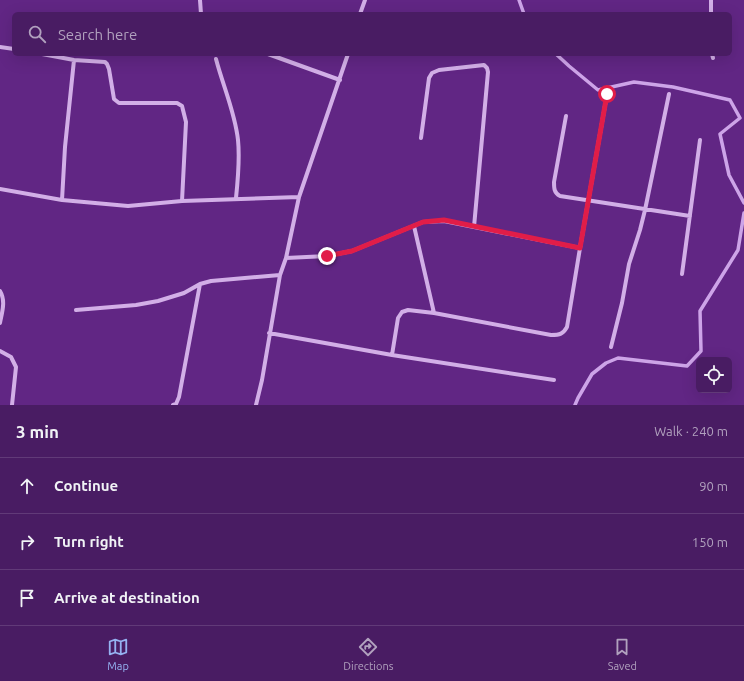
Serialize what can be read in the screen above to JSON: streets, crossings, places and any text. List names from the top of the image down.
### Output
{
  "page": {
    "search": "Search here",
    "heading": ["3 min", "Walk · 240 m"],
    "list": [
      ["Continue", "90 m"],
      ["Turn right", "150 m"],
      "Arrive at destination"
    ],
    "nav": ["Map", "Directions", "Saved"]
  }
}
